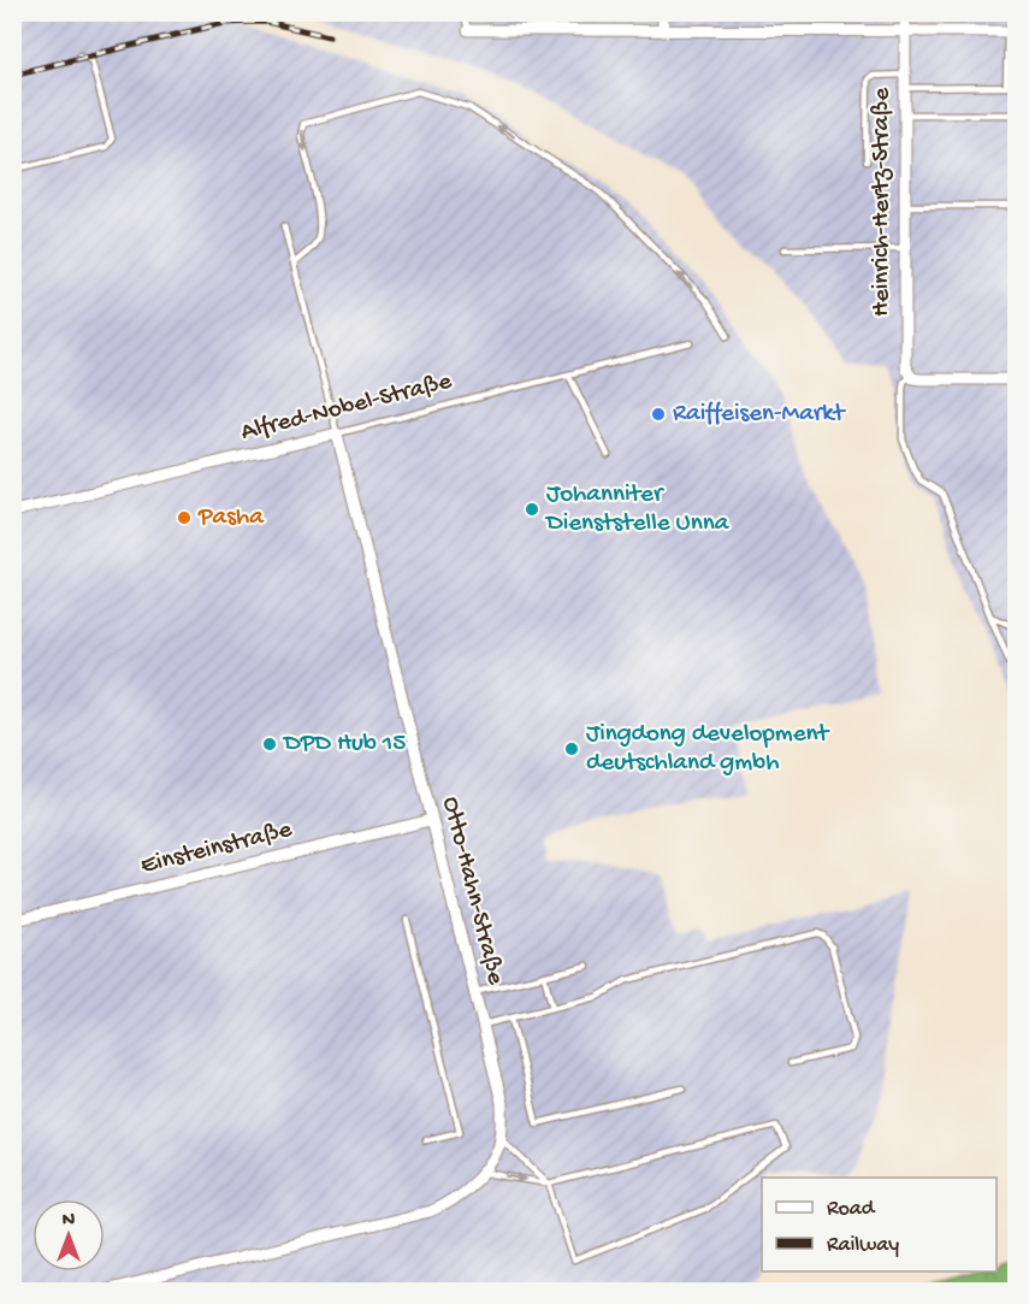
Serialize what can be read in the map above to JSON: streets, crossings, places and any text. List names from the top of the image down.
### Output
{
  "streets": {
    "street": [
      "Heinrich-Hertz-Straße",
      "Alfred-Nobel-Straße",
      "Einsteinstraße",
      "Otto-Hahn-Straße"
    ]
  },
  "crossings": [
    ["Alfred-Nobel-Straße", "Otto-Hahn-Straße"],
    ["Einsteinstraße", "Otto-Hahn-Straße"]
  ],
  "places": [
    "Raiffeisen-Markt",
    "Johanniter Dienststelle Unna",
    "Pasha",
    "DPD Hub 15",
    "Jingdong development deutschland gmbh"
  ],
  "legend": ["Road", "Railway"],
  "north": "top"
}
